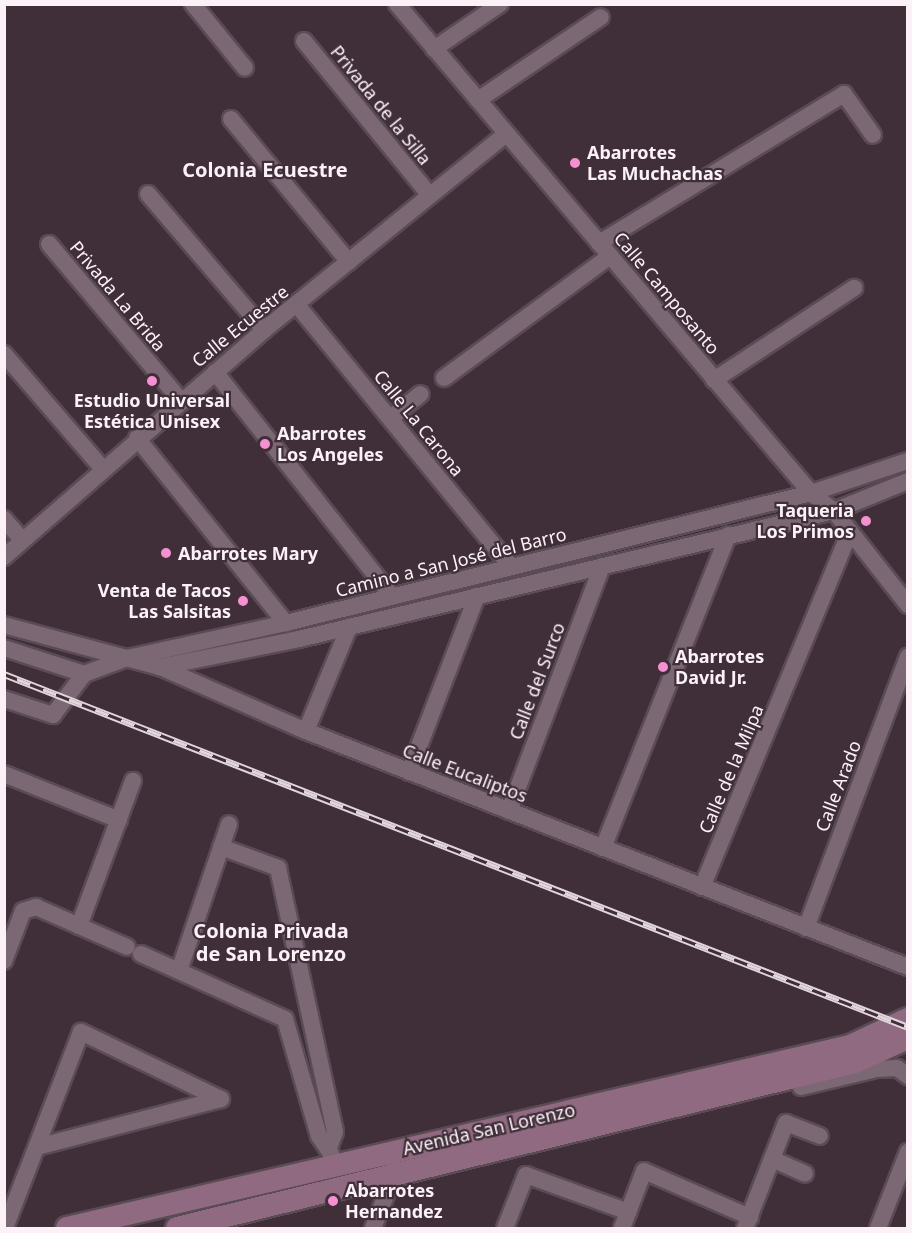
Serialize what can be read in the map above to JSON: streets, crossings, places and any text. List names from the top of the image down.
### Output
{
  "streets": {
    "street": [
      "Privada de la Silla",
      "Calle Camposanto",
      "Privada La Brida",
      "Calle Ecuestre",
      "Calle La Carona",
      "Camino a San José del Barro",
      "Calle del Surco",
      "Calle de la Milpa",
      "Calle Eucaliptos",
      "Calle Arado",
      "Avenida San Lorenzo"
    ]
  },
  "crossings": [
    ["Privada de la Silla", "Calle Ecuestre"],
    ["Calle Camposanto", "Calle Ecuestre"],
    ["Calle Camposanto", "Camino a San José del Barro"],
    ["Calle Camposanto", "Calle de la Milpa"],
    ["Privada La Brida", "Calle Ecuestre"],
    ["Calle Ecuestre", "Calle La Carona"],
    ["Calle La Carona", "Camino a San José del Barro"],
    ["Camino a San José del Barro", "Calle Eucaliptos"],
    ["Calle del Surco", "Calle Eucaliptos"],
    ["Calle de la Milpa", "Calle Eucaliptos"],
    ["Calle Eucaliptos", "Calle Arado"]
  ],
  "districts": ["Colonia Ecuestre", "Colonia Privada de San Lorenzo"],
  "places": [
    "Abarrotes Las Muchachas",
    "Estudio Universal Estética Unisex",
    "Abarrotes Los Angeles",
    "Taqueria Los Primos",
    "Abarrotes Mary",
    "Venta de Tacos Las Salsitas",
    "Abarrotes David Jr.",
    "Abarrotes Hernandez"
  ]
}
